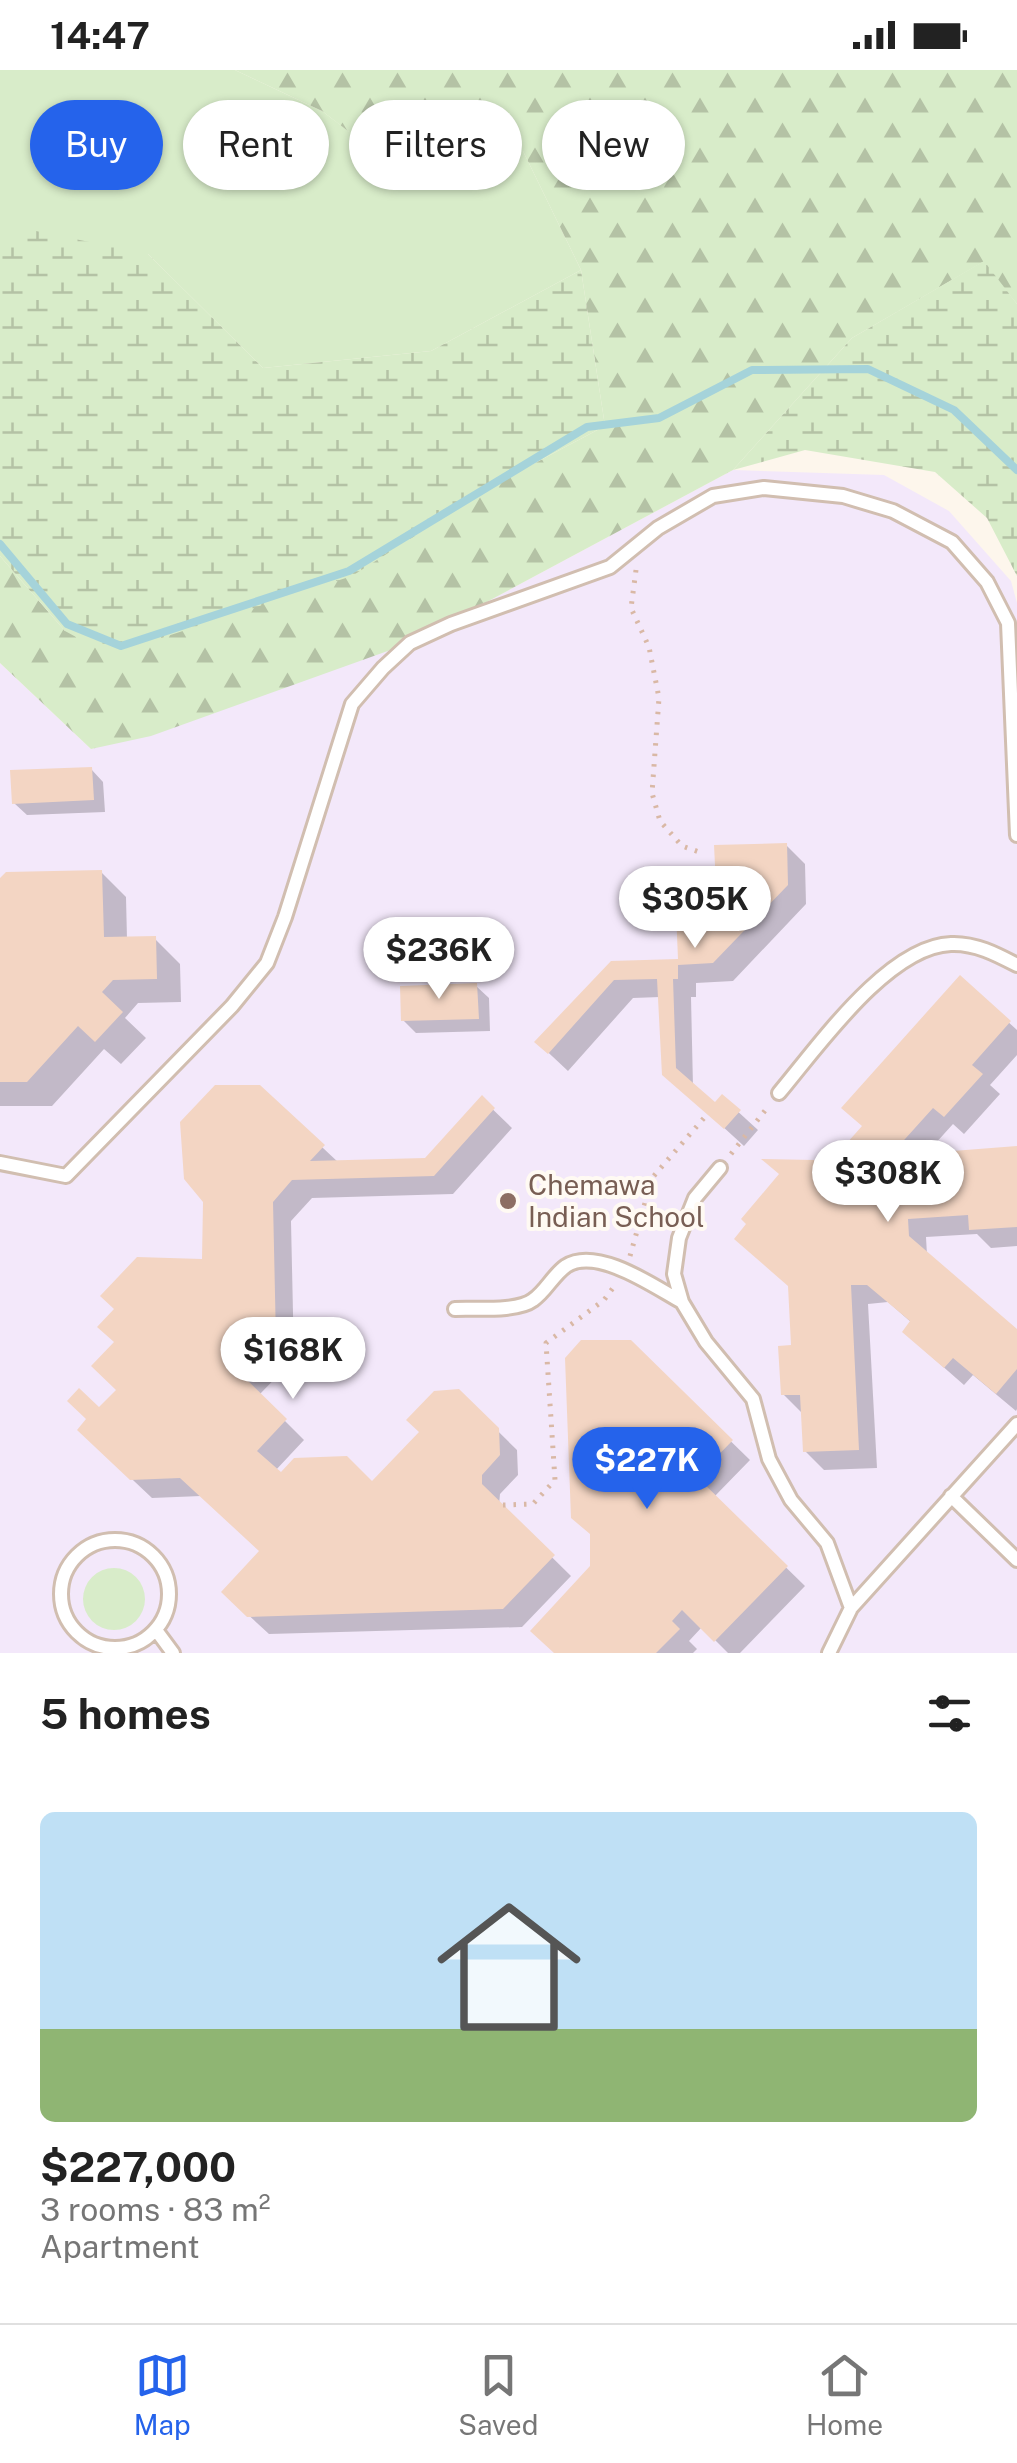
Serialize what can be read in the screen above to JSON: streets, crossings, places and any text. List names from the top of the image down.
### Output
{
  "places": ["Chemawa Indian School"],
  "page": {
    "status": "14:47",
    "chip": [
      "Buy",
      "Rent",
      "Filters",
      "New"
    ],
    "price": [
      "$305K",
      "$236K",
      "$308K",
      "$168K",
      "$227K"
    ],
    "heading": "5 homes",
    "list": [
      {
        "name": "$227,000",
        "note": "3 rooms · 83 m² · Apartment"
      }
    ],
    "tabs": ["Map", "Saved", "Home"]
  }
}
